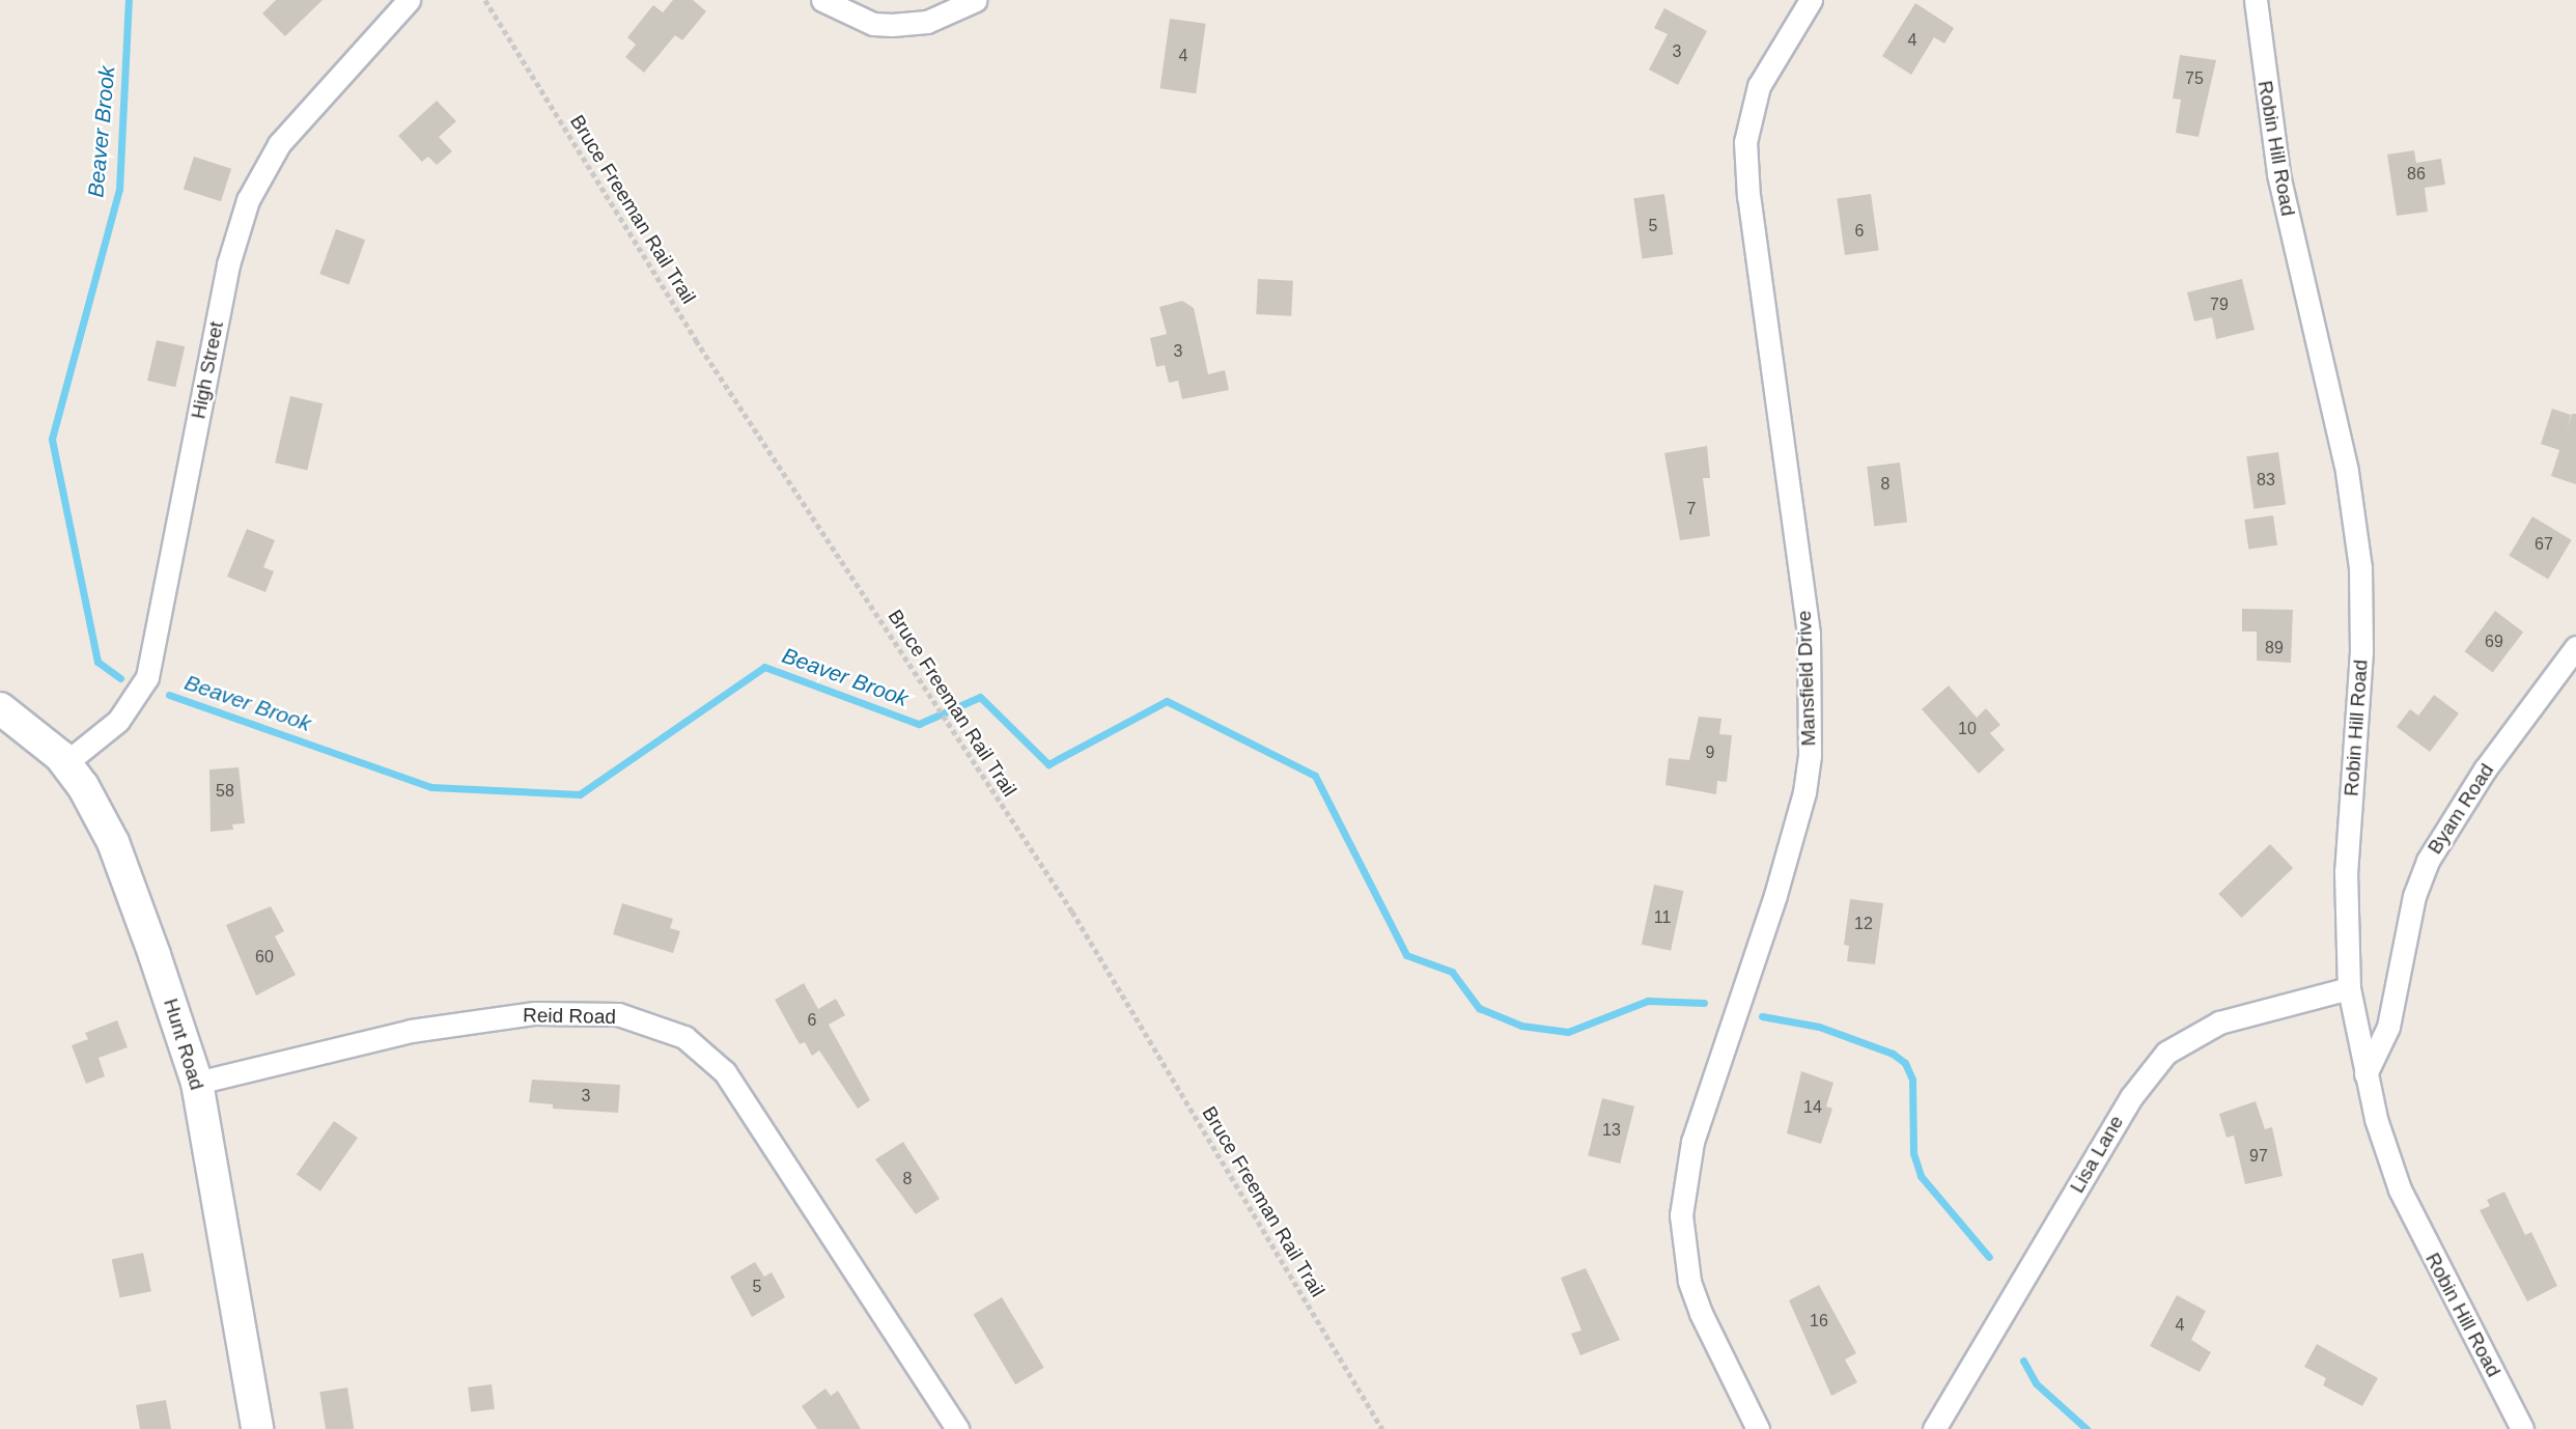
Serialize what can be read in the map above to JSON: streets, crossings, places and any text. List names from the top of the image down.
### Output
{
  "streets": {
    "street": [
      "Robin Hill Road",
      "High Street",
      "Mansfield Drive",
      "Byam Road",
      "Reid Road",
      "Hunt Road",
      "Lisa Lane"
    ],
    "path": ["Bruce Freeman Rail Trail"]
  },
  "crossings": [
    ["Robin Hill Road", "Byam Road"],
    ["Robin Hill Road", "Lisa Lane"],
    ["High Street", "Hunt Road"],
    ["Reid Road", "Hunt Road"]
  ],
  "water": ["Beaver Brook"],
  "house_numbers": [
    "4",
    "3",
    "4",
    "75",
    "86",
    "5",
    "6",
    "79",
    "3",
    "83",
    "8",
    "7",
    "67",
    "69",
    "89",
    "10",
    "9",
    "58",
    "11",
    "12",
    "60",
    "6",
    "3",
    "14",
    "13",
    "97",
    "8",
    "5",
    "16",
    "4"
  ]
}
